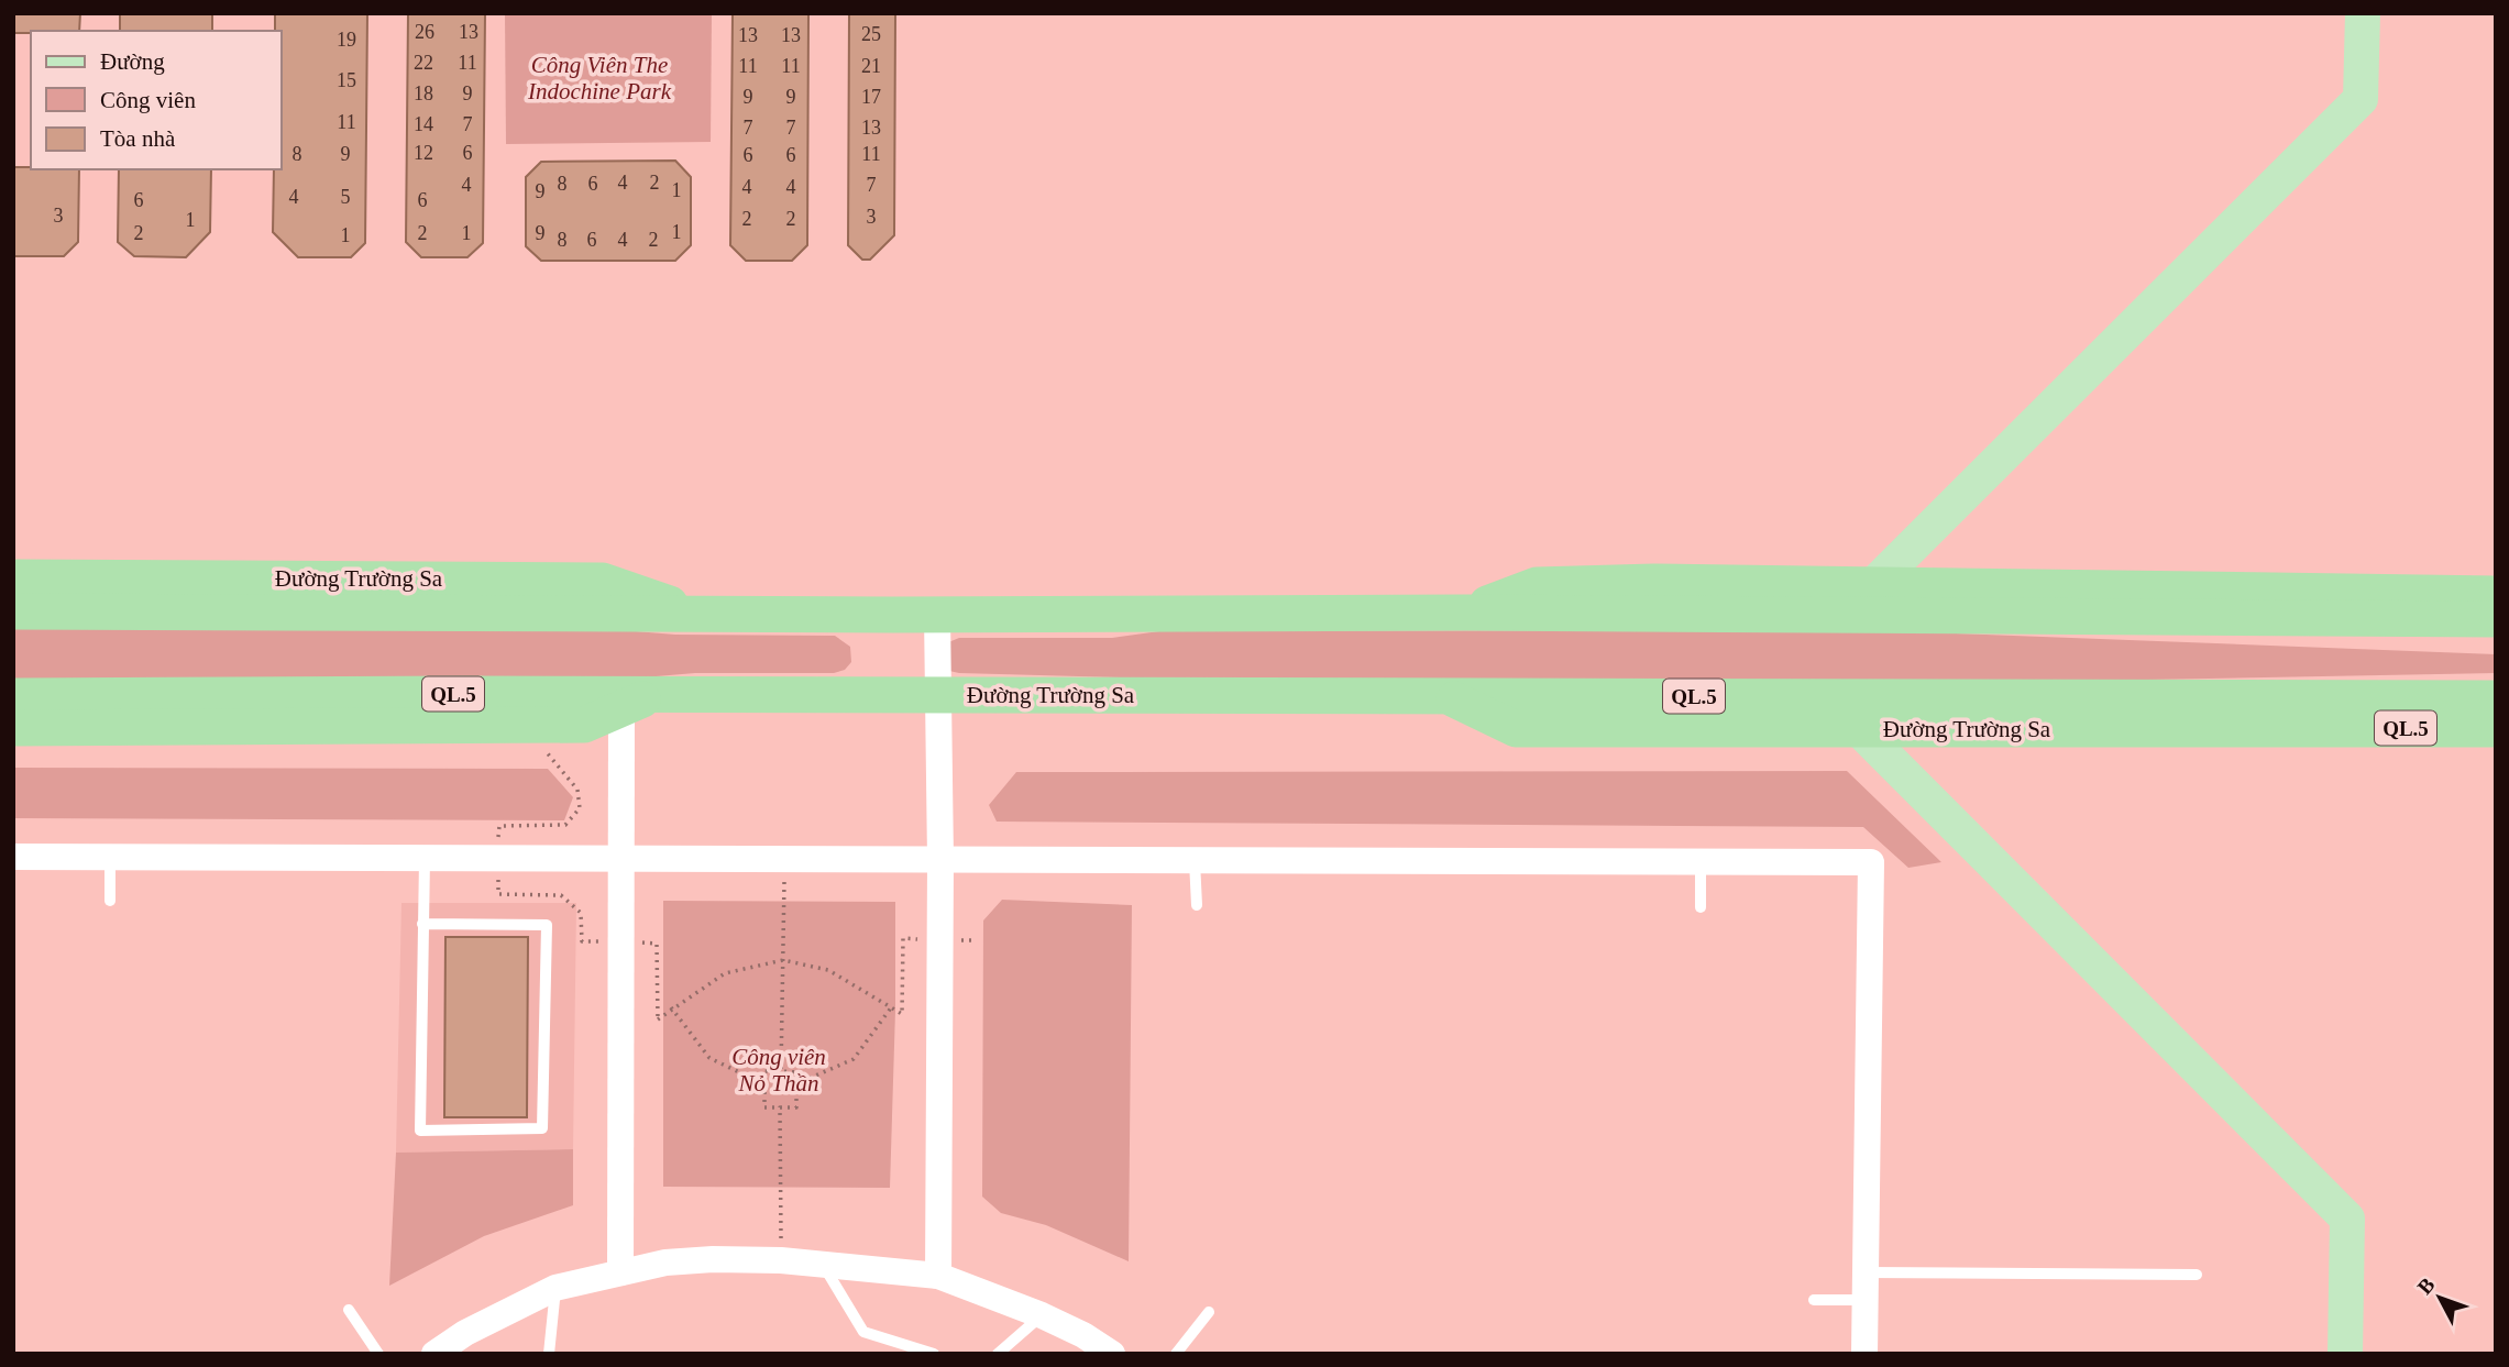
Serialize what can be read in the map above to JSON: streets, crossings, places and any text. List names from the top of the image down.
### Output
{
  "streets": {
    "highway": ["Đường Trường Sa", "QL.5"]
  },
  "parks": ["Công Viên The Indochine Park", "Công viên Nỏ Thần"],
  "house_numbers": [
    "26",
    "13",
    "25",
    "13",
    "13",
    "19",
    "22",
    "11",
    "11",
    "11",
    "21",
    "15",
    "18",
    "9",
    "9",
    "9",
    "17",
    "11",
    "14",
    "7",
    "7",
    "7",
    "13",
    "12",
    "6",
    "8",
    "9",
    "11",
    "6",
    "6",
    "4",
    "2",
    "8",
    "6",
    "4",
    "7",
    "4",
    "4",
    "1",
    "9",
    "4",
    "5",
    "6",
    "6",
    "3",
    "3",
    "2",
    "2",
    "1",
    "1",
    "2",
    "2",
    "1",
    "9",
    "1",
    "8",
    "6",
    "4",
    "2"
  ],
  "legend": ["Đường", "Công viên", "Tòa nhà"],
  "north": "top left"
}
